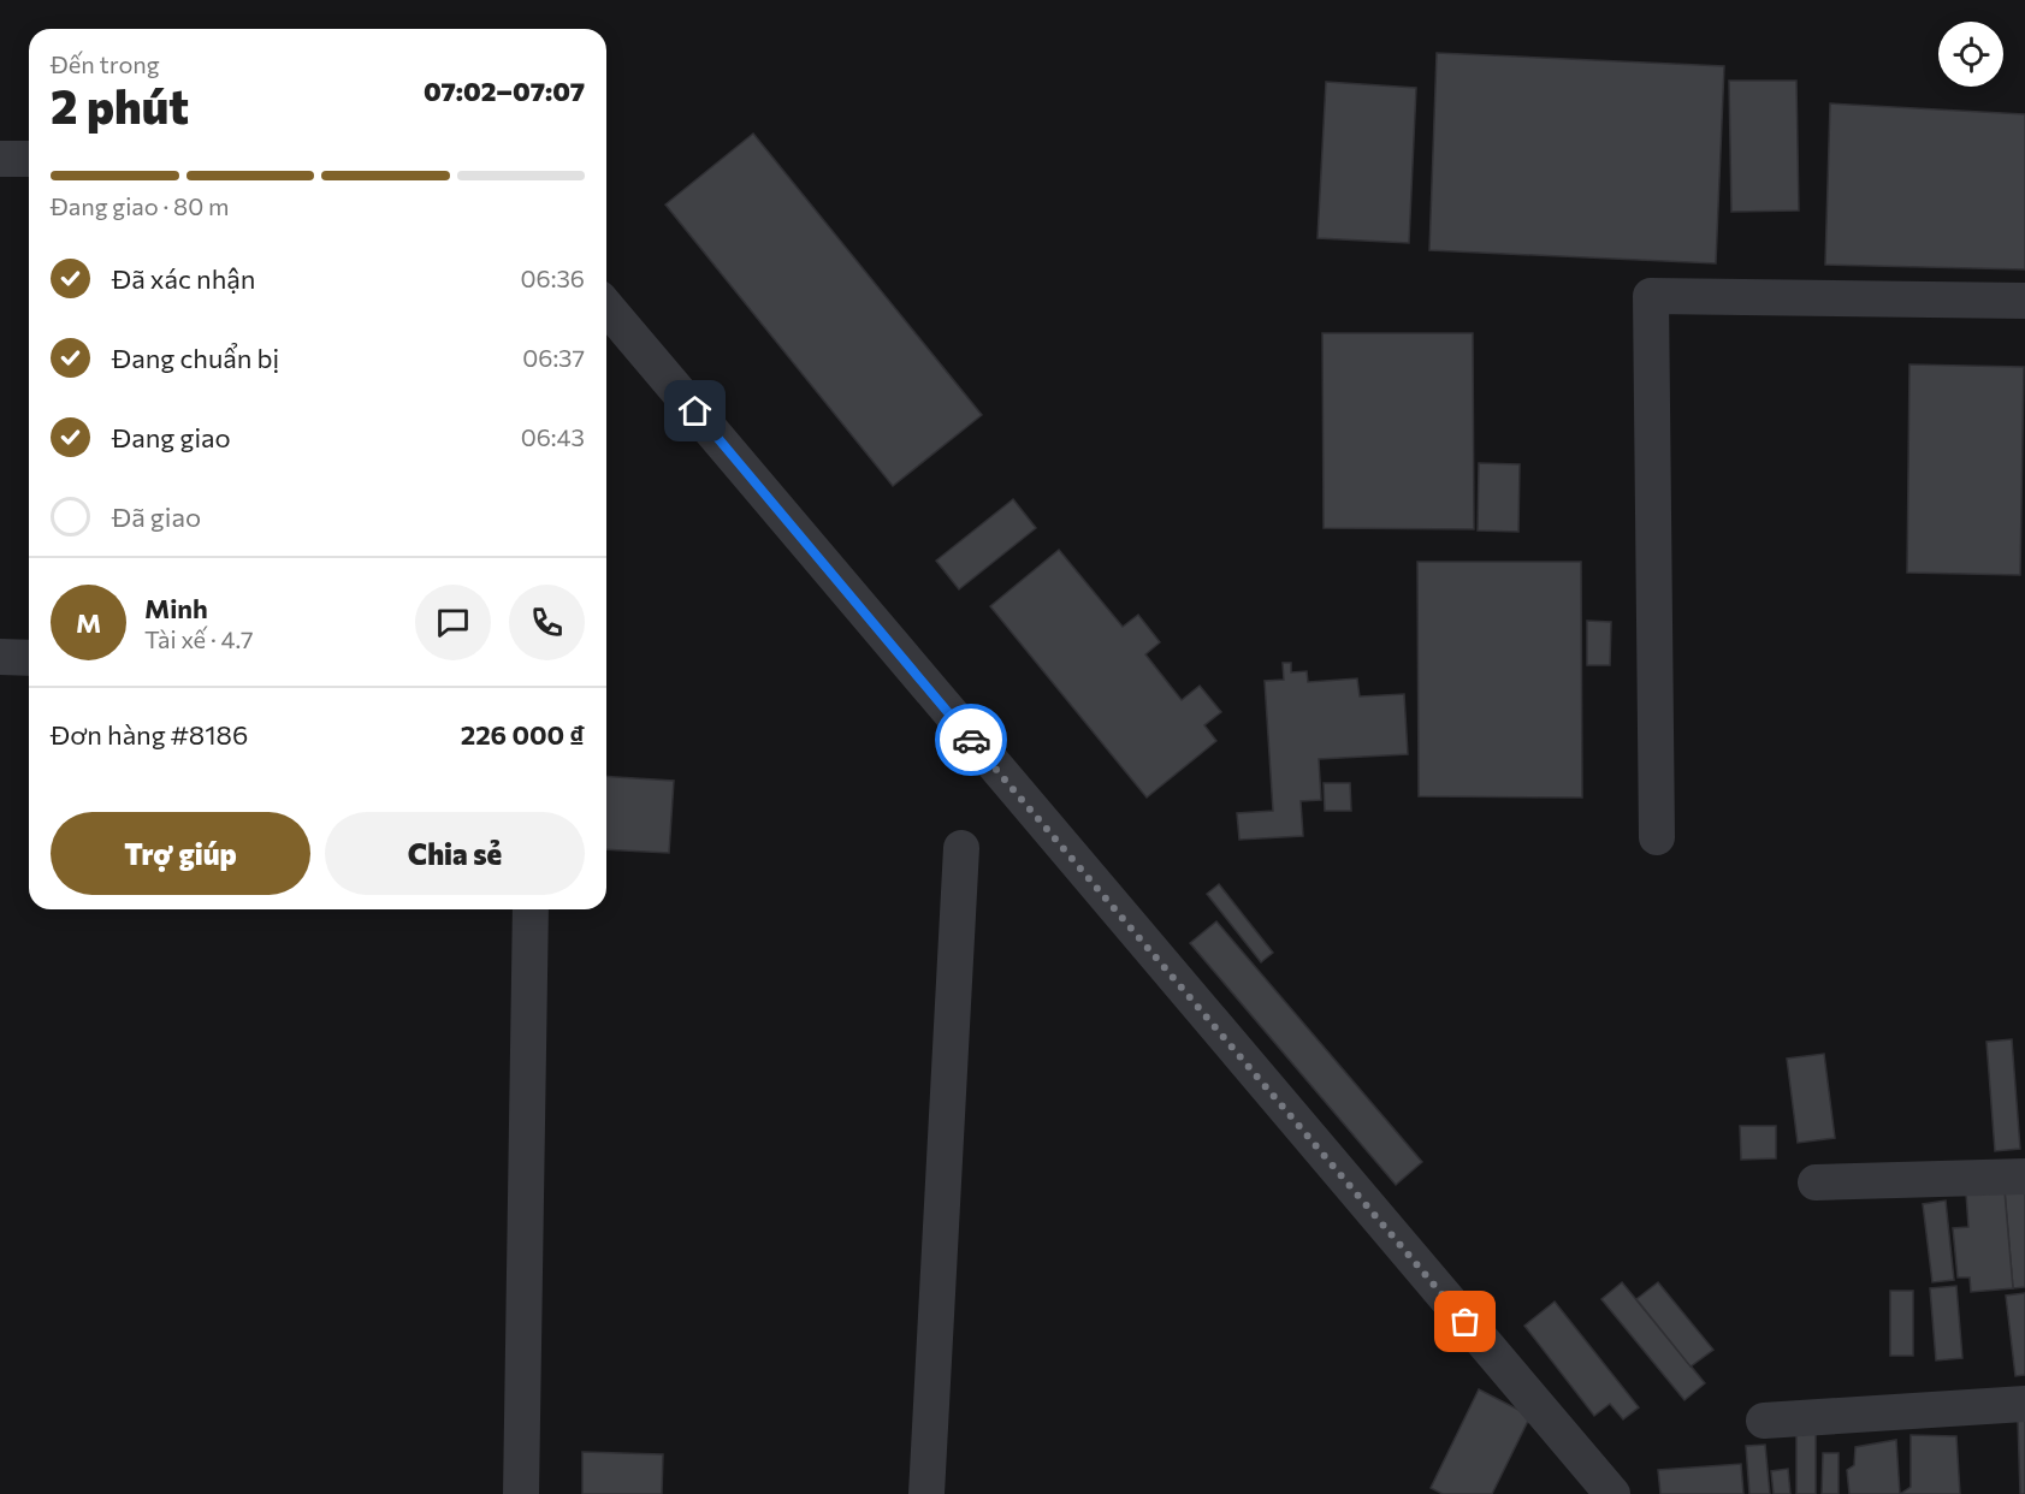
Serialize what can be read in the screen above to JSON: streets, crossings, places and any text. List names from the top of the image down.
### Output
{
  "page": {
    "heading": ["2 phút", "Đến trong", "07:02–07:07"],
    "panel": [
      "Minh",
      "Tài xế · 4.7",
      "Đơn hàng #8186",
      "226 000 ₫"
    ],
    "bar": "Đang giao · 80 m",
    "list": [
      ["Đã xác nhận", "06:36"],
      ["Đang chuẩn bị", "06:37"],
      ["Đang giao", "06:43"],
      "Đã giao"
    ],
    "round": "M",
    "buttons": ["Trợ giúp", "Chia sẻ"]
  }
}
